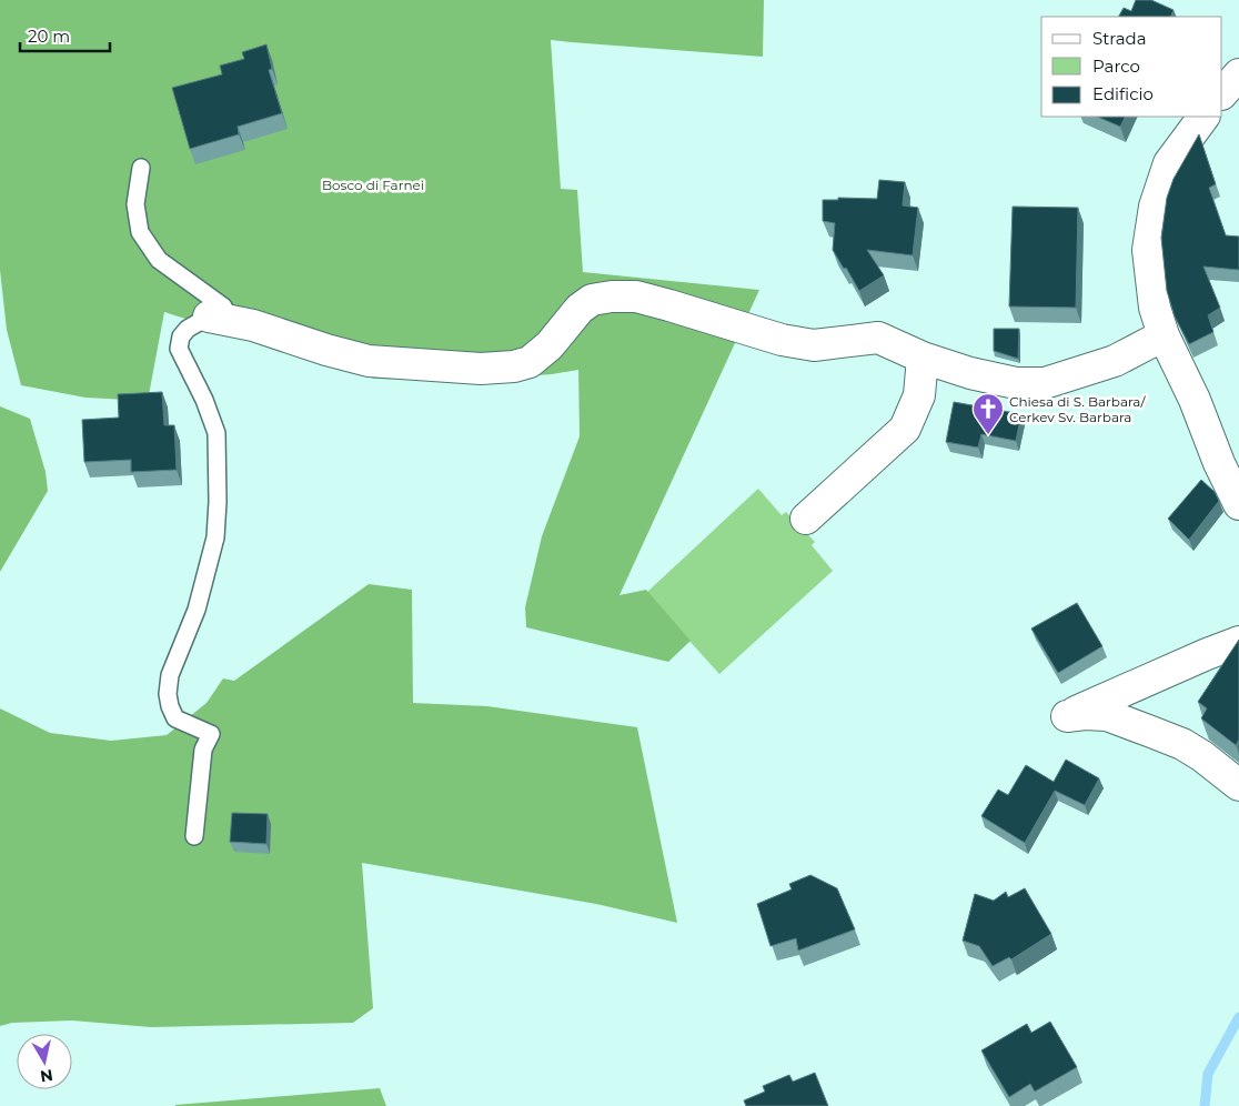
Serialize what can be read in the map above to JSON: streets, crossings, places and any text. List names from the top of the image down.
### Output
{
  "parks": ["Bosco di Farnei"],
  "places": {
    "church": ["Chiesa di S. Barbara/ Cerkev Sv. Barbara"]
  },
  "legend": ["Strada", "Parco", "Edificio"],
  "scale_bar": "20 m",
  "north": "bottom"
}
